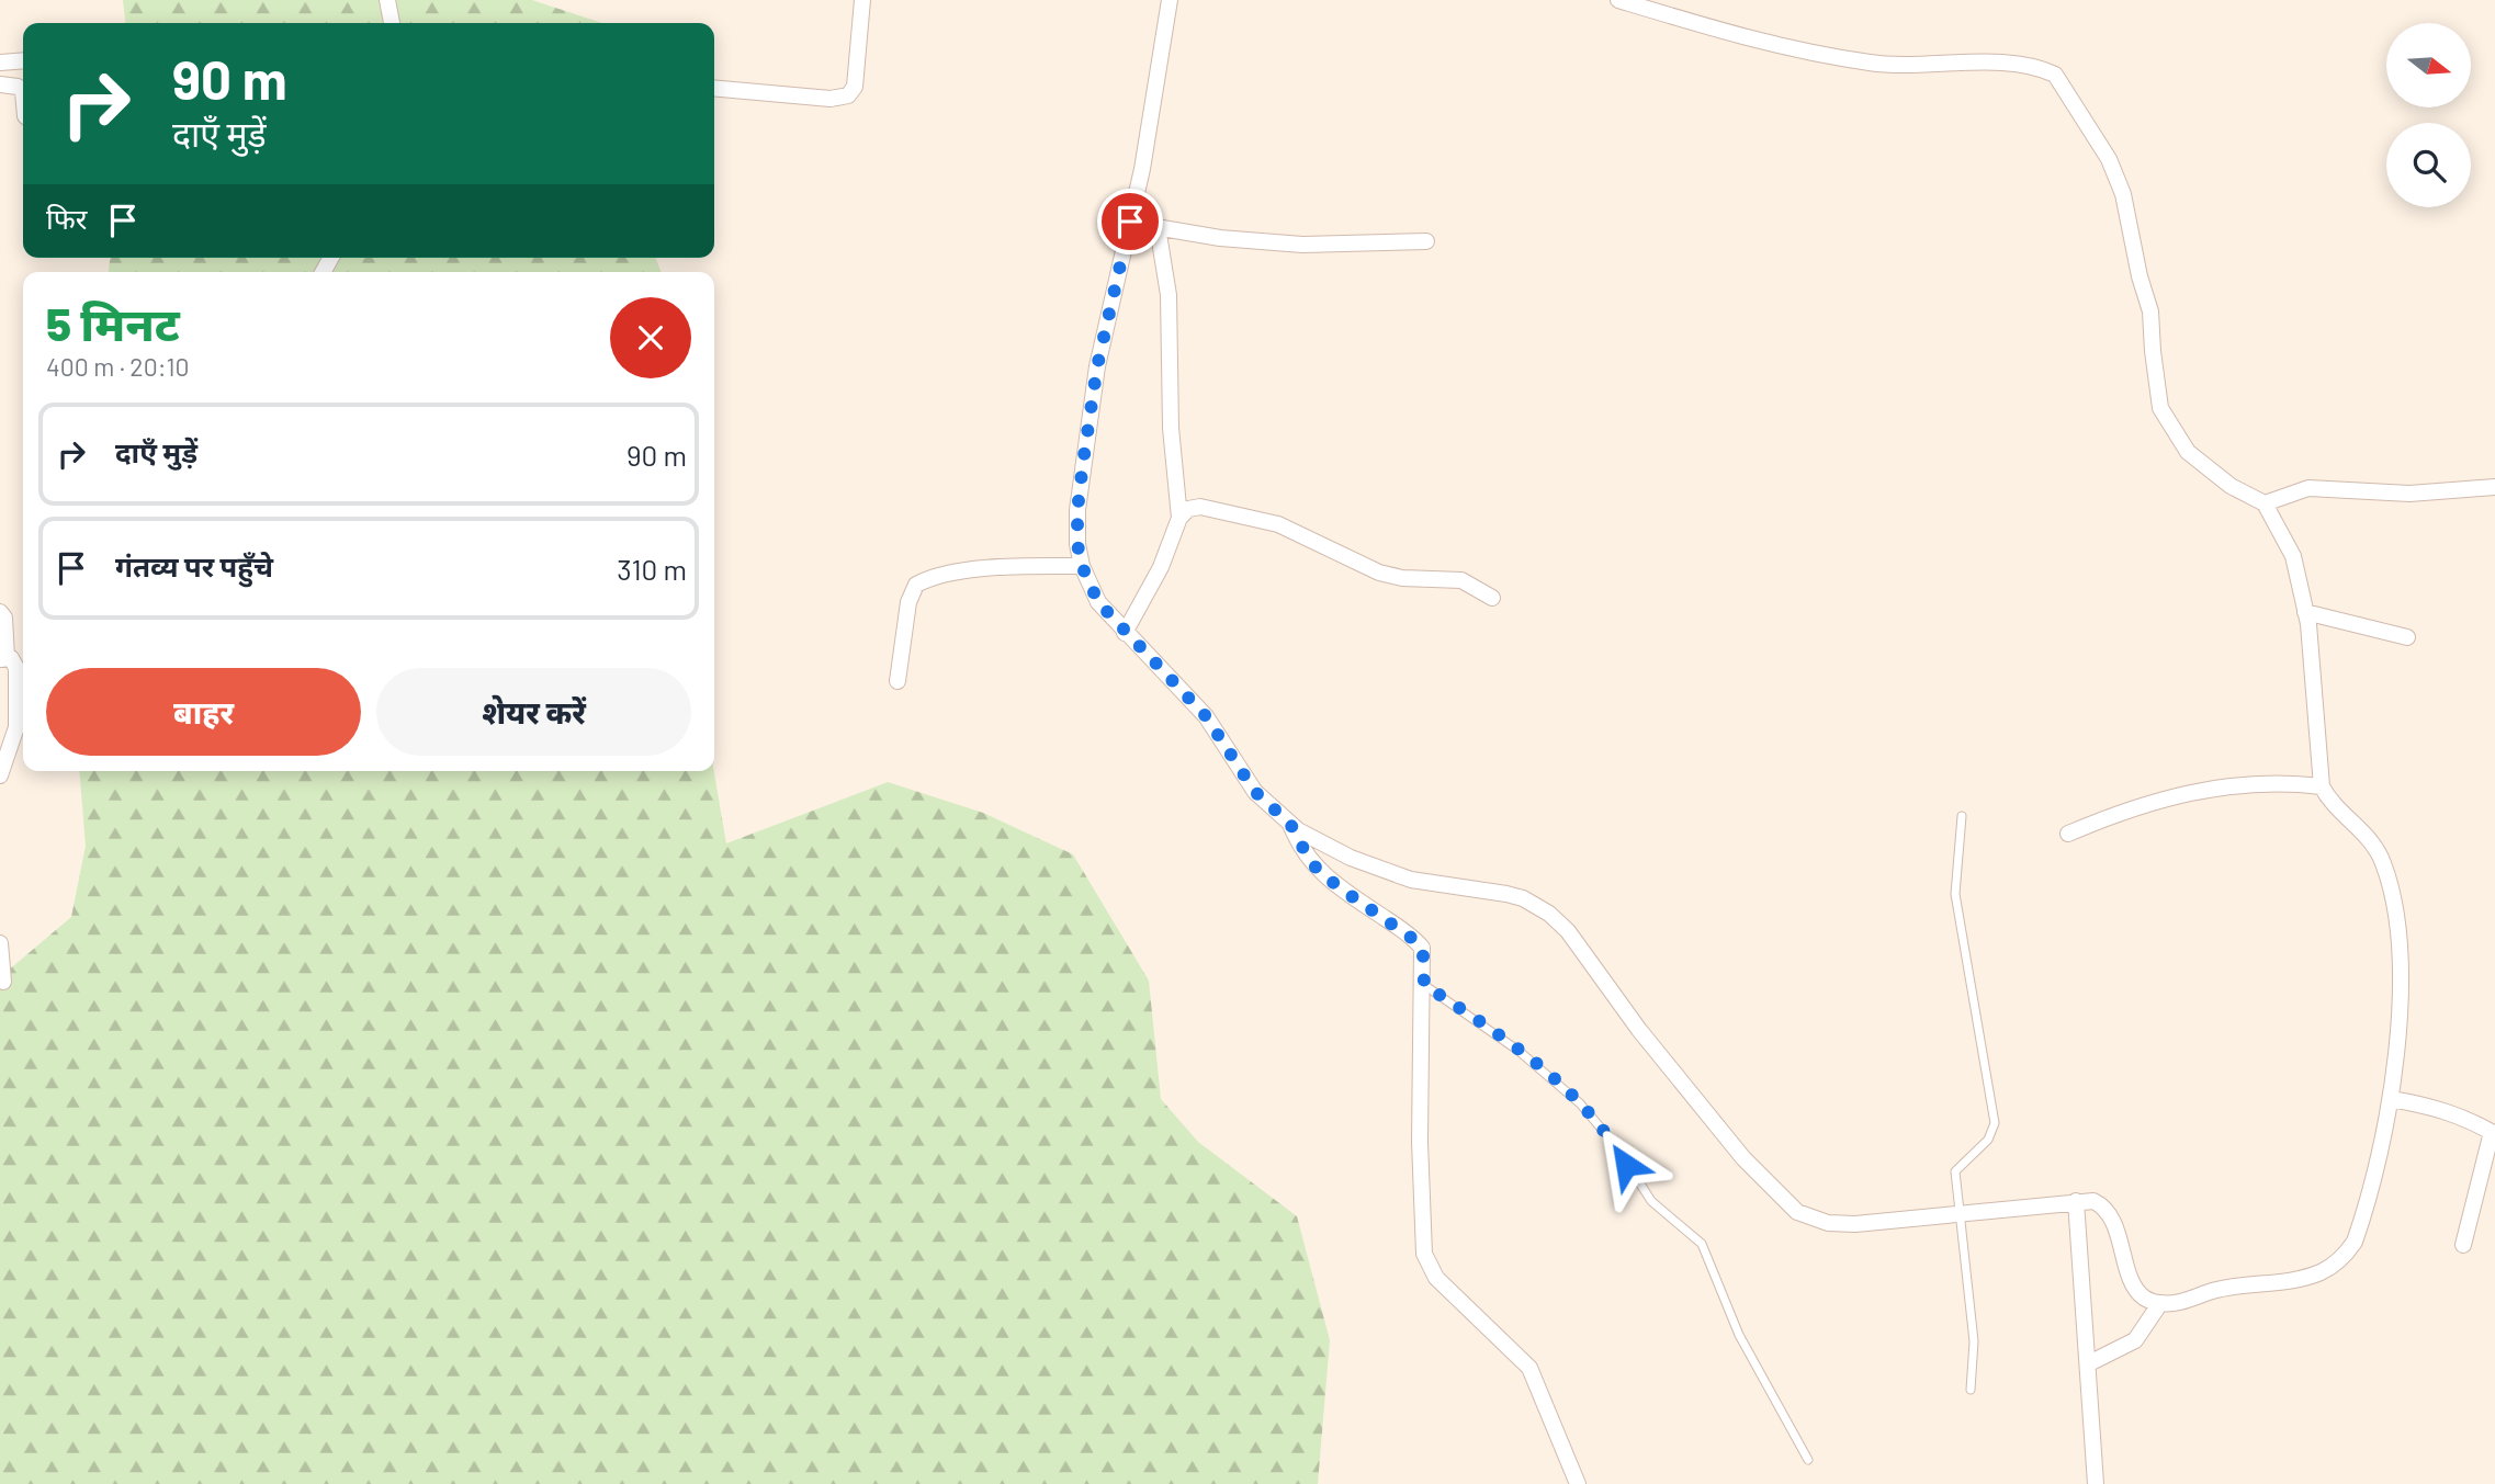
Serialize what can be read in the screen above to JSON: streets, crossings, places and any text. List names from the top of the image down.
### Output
{
  "north": "right",
  "page": {
    "turn": ["90 m", "दाएँ मुड़ें"],
    "then": "फिर",
    "heading": ["5 मिनट", "400 m · 20:10"],
    "list": [
      {
        "name": "दाएँ मुड़ें",
        "value": "90 m"
      },
      {
        "name": "गंतव्य पर पहुँचे",
        "value": "310 m"
      }
    ],
    "buttons": ["बाहर", "शेयर करें"]
  }
}
